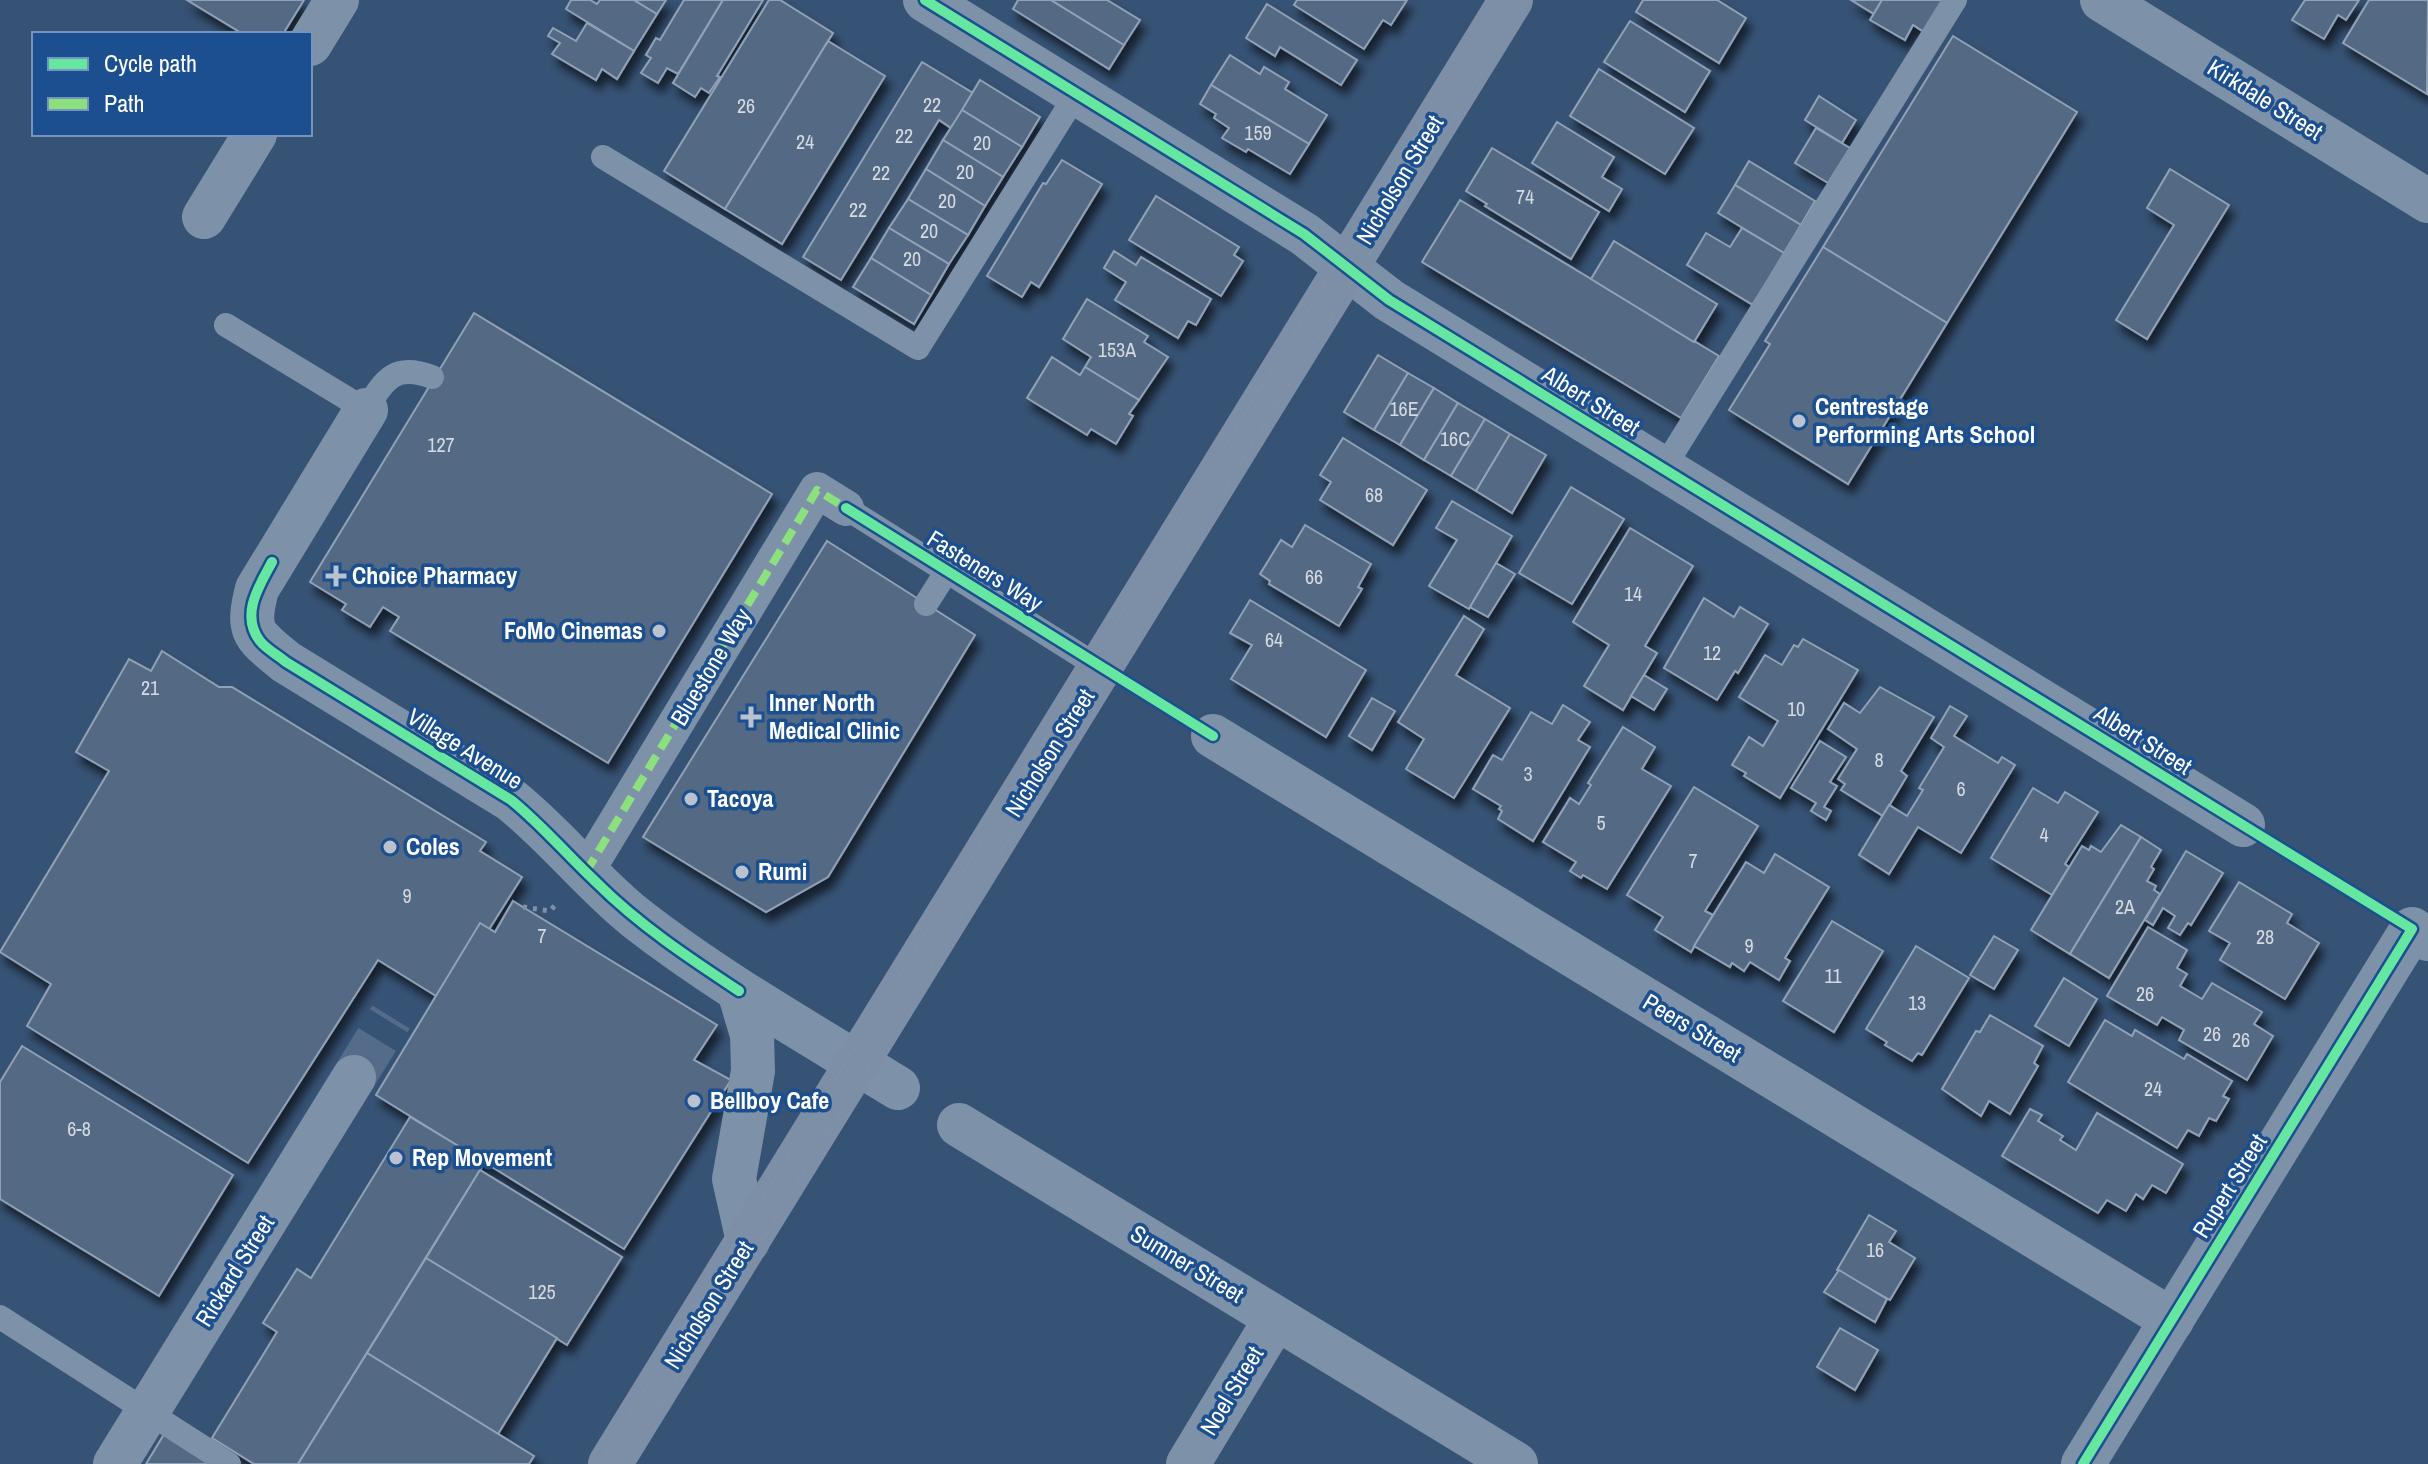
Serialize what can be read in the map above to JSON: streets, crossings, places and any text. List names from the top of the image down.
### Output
{
  "streets": {
    "main road": ["Nicholson Street"],
    "street": [
      "Kirkdale Street",
      "Albert Street",
      "Bluestone Way",
      "Village Avenue",
      "Peers Street",
      "Rupert Street",
      "Sumner Street",
      "Rickard Street",
      "Noel Street"
    ],
    "lane": ["Fasteners Way"]
  },
  "crossings": [
    ["Nicholson Street", "Albert Street"],
    ["Nicholson Street", "Fasteners Way"],
    ["Nicholson Street", "Village Avenue"],
    ["Fasteners Way", "Bluestone Way"],
    ["Bluestone Way", "Village Avenue"],
    ["Peers Street", "Rupert Street"],
    ["Sumner Street", "Noel Street"]
  ],
  "places": {
    "other": [
      "Centrestage Performing Arts School",
      "FoMo Cinemas",
      "Tacoya",
      "Coles",
      "Rumi",
      "Bellboy Cafe",
      "Rep Movement"
    ],
    "health": ["Choice Pharmacy", "Inner North Medical Clinic"]
  },
  "house_numbers": [
    "22",
    "26",
    "159",
    "22",
    "24",
    "20",
    "20",
    "22",
    "74",
    "20",
    "22",
    "20",
    "20",
    "153A",
    "16E",
    "16C",
    "127",
    "68",
    "66",
    "14",
    "64",
    "12",
    "21",
    "10",
    "8",
    "3",
    "6",
    "5",
    "4",
    "7",
    "9",
    "2A",
    "7",
    "28",
    "9",
    "11",
    "26",
    "13",
    "26",
    "26",
    "24",
    "6-8",
    "16",
    "125"
  ],
  "legend": ["Cycle path", "Path"]
}
